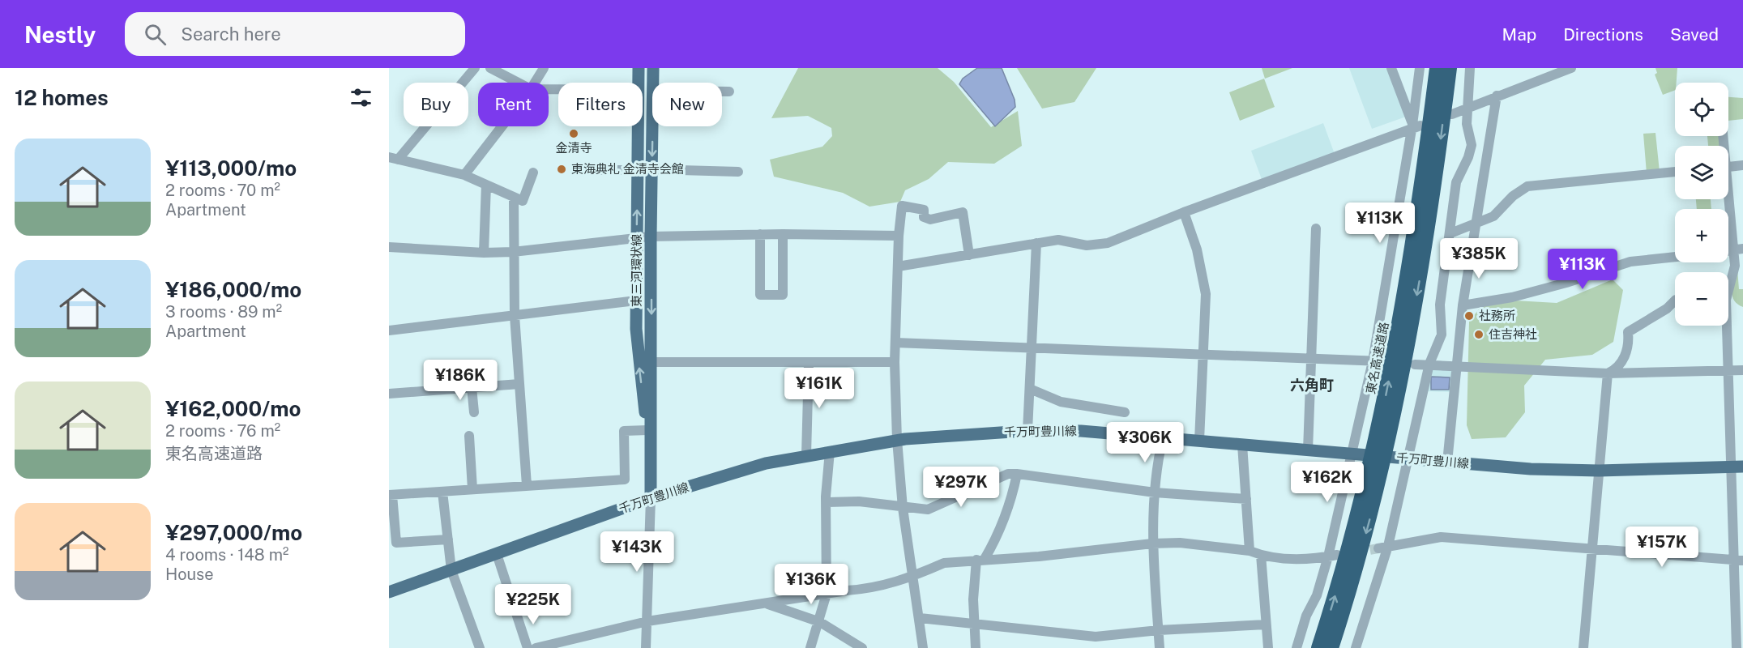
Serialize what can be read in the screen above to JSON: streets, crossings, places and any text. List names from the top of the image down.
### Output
{
  "streets": {
    "highway": ["東名高速道路"],
    "main road": ["東三河環状線", "千万町豊川線"]
  },
  "crossings": [
    ["東三河環状線", "千万町豊川線"]
  ],
  "districts": ["六角町"],
  "places": [
    "金清寺",
    "東海典礼 金清寺会館",
    "社務所",
    "住吉神社"
  ],
  "page": {
    "header": "Nestly",
    "search": "Search here",
    "nav": ["Map", "Directions", "Saved"],
    "heading": "12 homes",
    "map_buttons": ["+", "−"],
    "chip": [
      "Buy",
      "Rent",
      "Filters",
      "New"
    ],
    "list": [
      {
        "name": "¥113,000/mo",
        "note": "2 rooms · 70 m² · Apartment"
      },
      {
        "name": "¥186,000/mo",
        "note": "3 rooms · 89 m² · Apartment"
      },
      {
        "name": "¥162,000/mo",
        "note": "2 rooms · 76 m² · 東名高速道路"
      },
      {
        "name": "¥297,000/mo",
        "note": "4 rooms · 148 m² · House"
      }
    ],
    "price": [
      "¥113K",
      "¥385K",
      "¥113K",
      "¥186K",
      "¥161K",
      "¥306K",
      "¥162K",
      "¥297K",
      "¥157K",
      "¥143K",
      "¥136K",
      "¥225K"
    ]
  }
}
